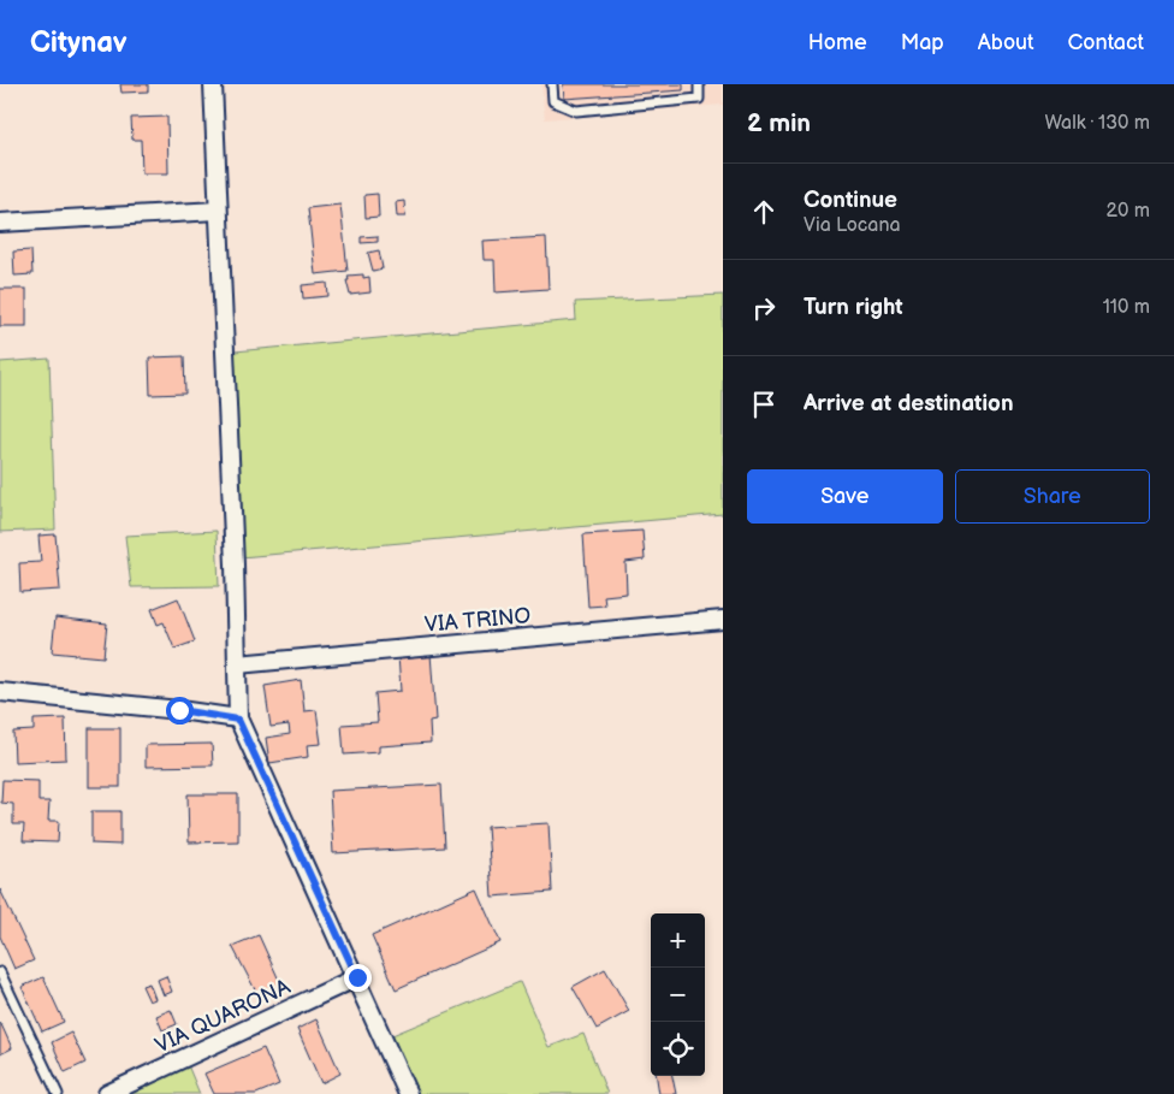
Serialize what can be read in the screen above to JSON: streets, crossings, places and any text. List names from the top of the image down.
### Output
{
  "streets": {
    "street": ["VIA TRINO", "VIA QUARONA"]
  },
  "page": {
    "header": "Citynav",
    "nav": [
      "Home",
      "Map",
      "About",
      "Contact"
    ],
    "heading": ["2 min", "Walk · 130 m"],
    "list": [
      ["Continue", "Via Locana", "20 m"],
      ["Turn right", "110 m"],
      "Arrive at destination"
    ],
    "buttons": ["Save", "Share"],
    "map_buttons": ["+", "−"]
  }
}
